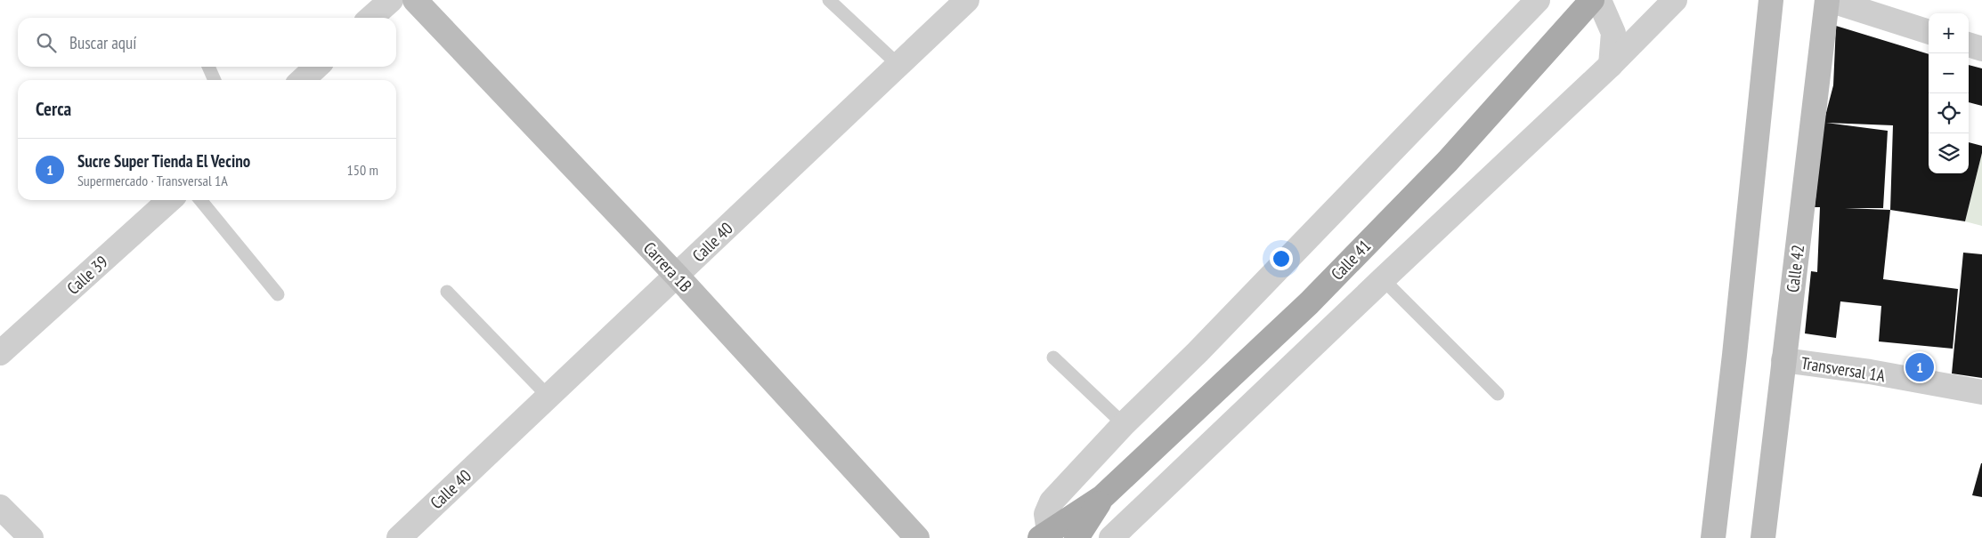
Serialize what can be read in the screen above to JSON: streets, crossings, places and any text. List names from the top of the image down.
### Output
{
  "streets": {
    "main road": ["Calle 41"],
    "street": [
      "Calle 40",
      "Carrera 1B",
      "Calle 42",
      "Calle 39",
      "Transversal 1A"
    ]
  },
  "crossings": [
    ["Calle 40", "Carrera 1B"],
    ["Calle 42", "Transversal 1A"]
  ],
  "page": {
    "map_buttons": ["+", "−"],
    "search": "Buscar aquí",
    "heading": "Cerca",
    "list": [
      {
        "mark": "1",
        "name": "Sucre Super Tienda El Vecino",
        "note": "Supermercado · Transversal 1A",
        "value": "150 m"
      }
    ],
    "pins": "1"
  }
}
